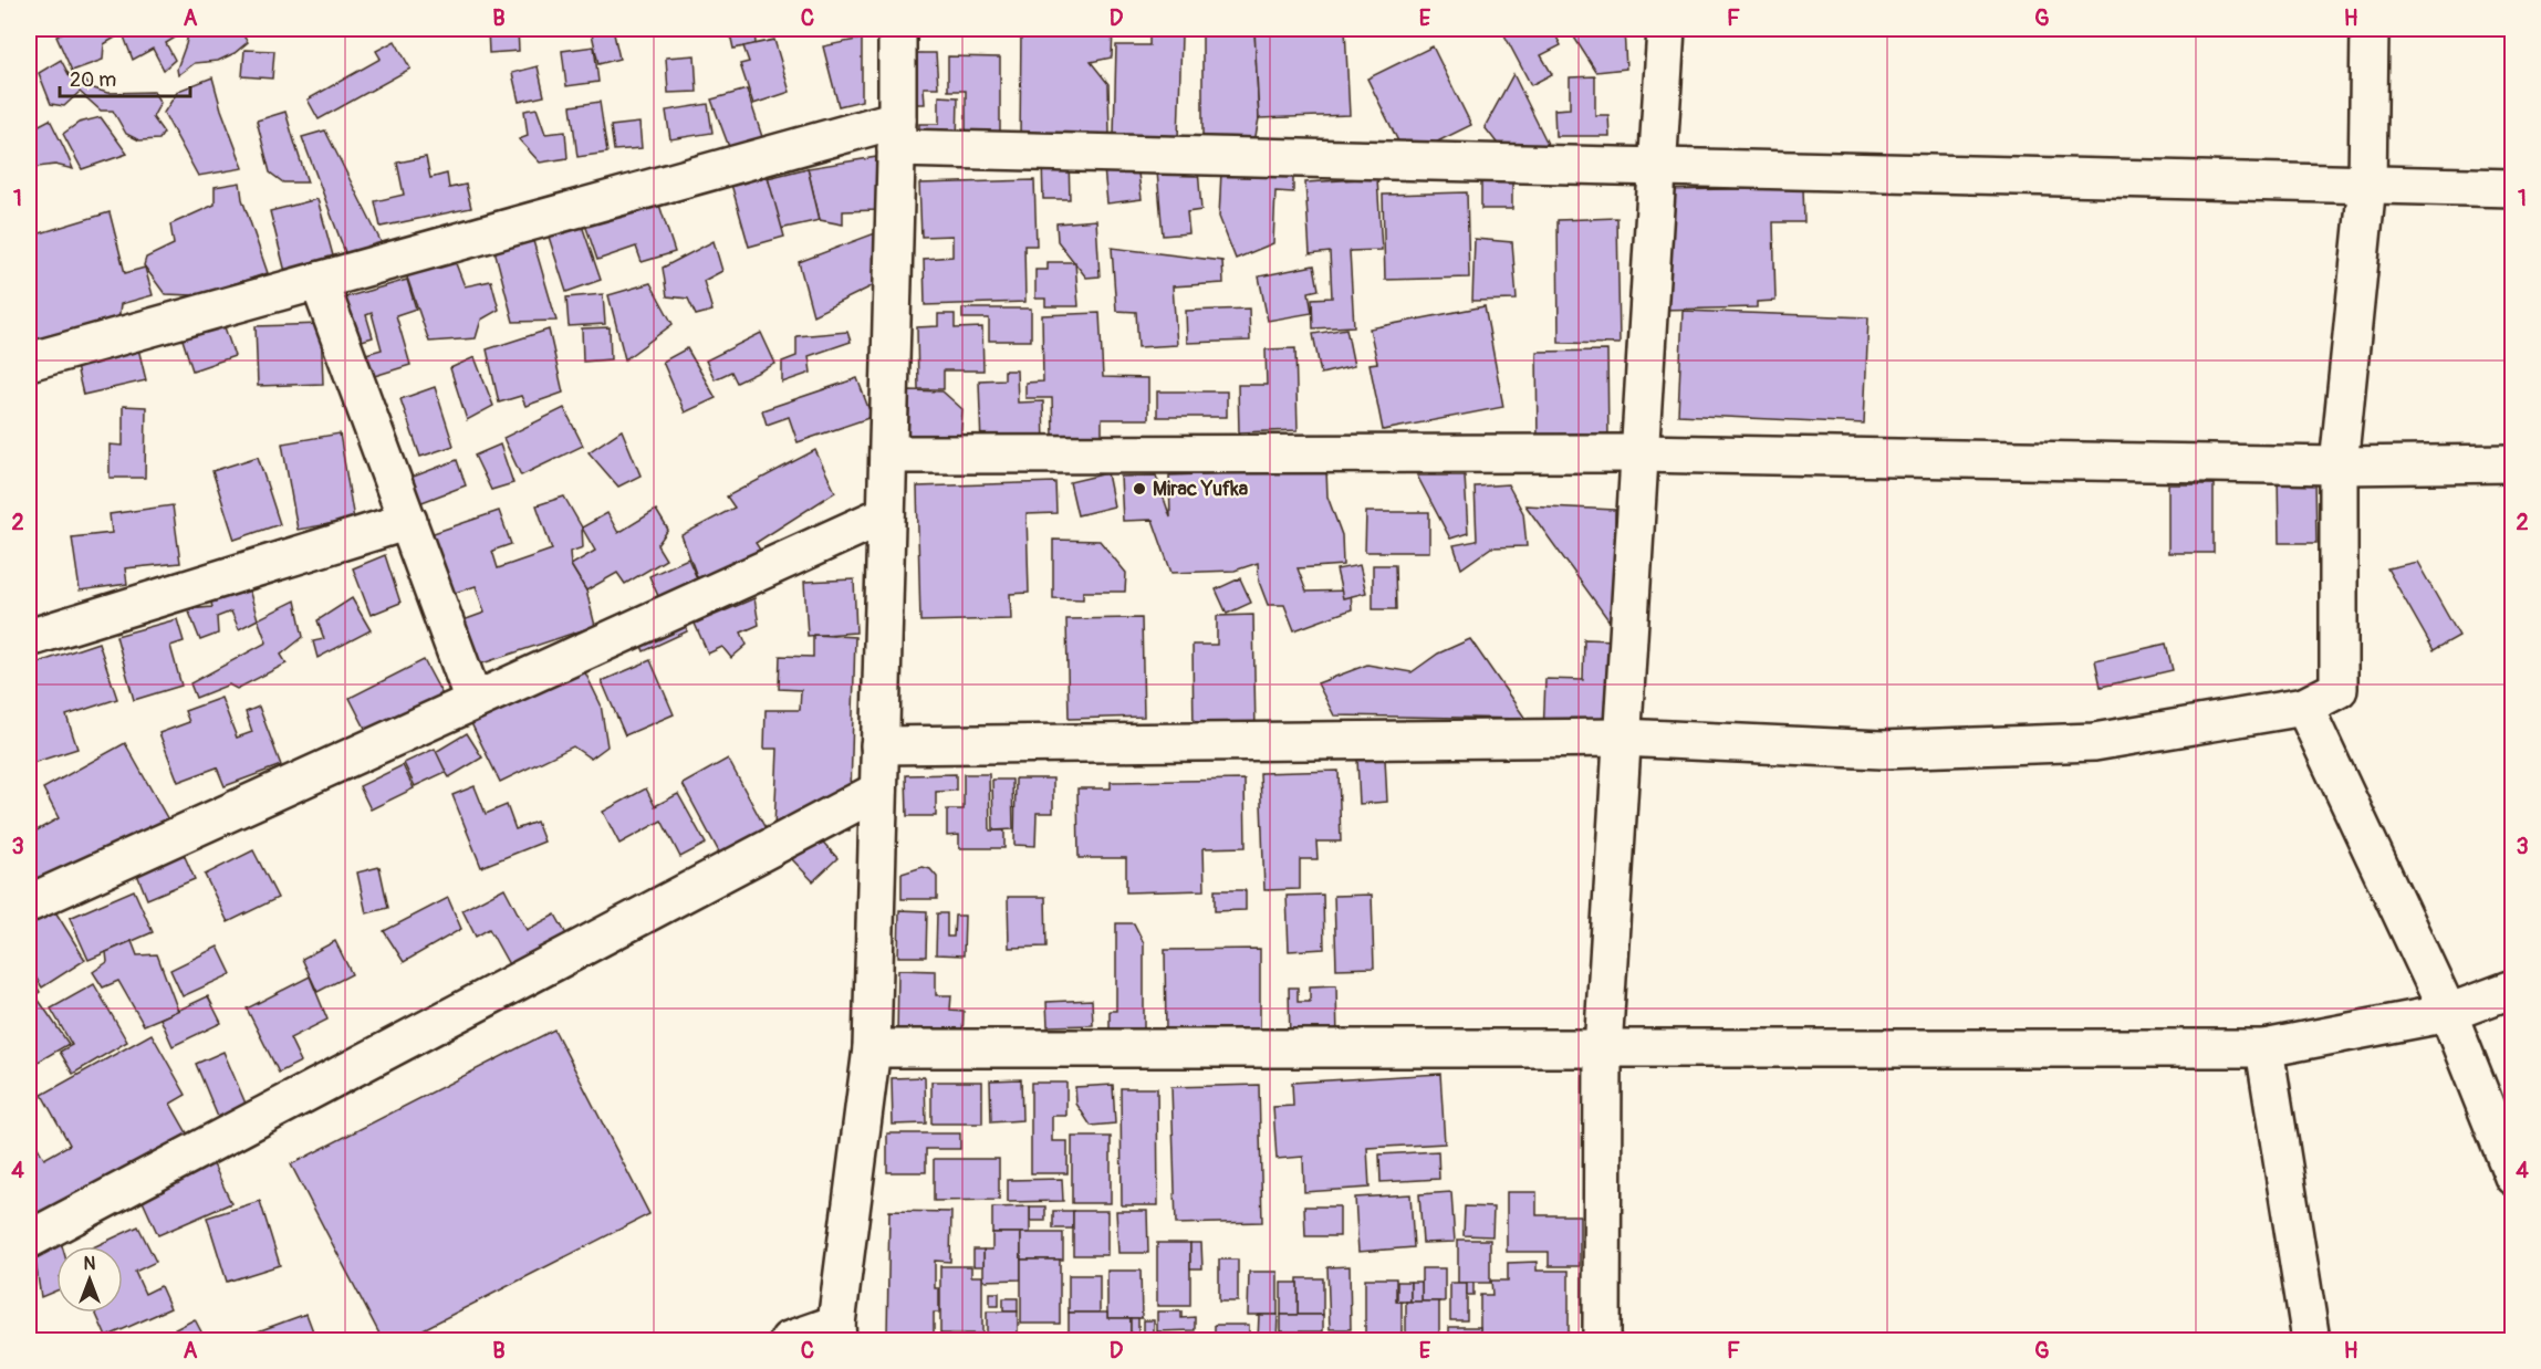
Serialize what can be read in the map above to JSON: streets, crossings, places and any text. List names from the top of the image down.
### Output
{
  "places": ["Mirac Yufka"],
  "scale_bar": "20 m",
  "north": "top",
  "grid": {
    "columns": [
      "A",
      "B",
      "C",
      "D",
      "E",
      "F",
      "G",
      "H"
    ],
    "rows": [
      "1",
      "2",
      "3",
      "4"
    ]
  }
}
